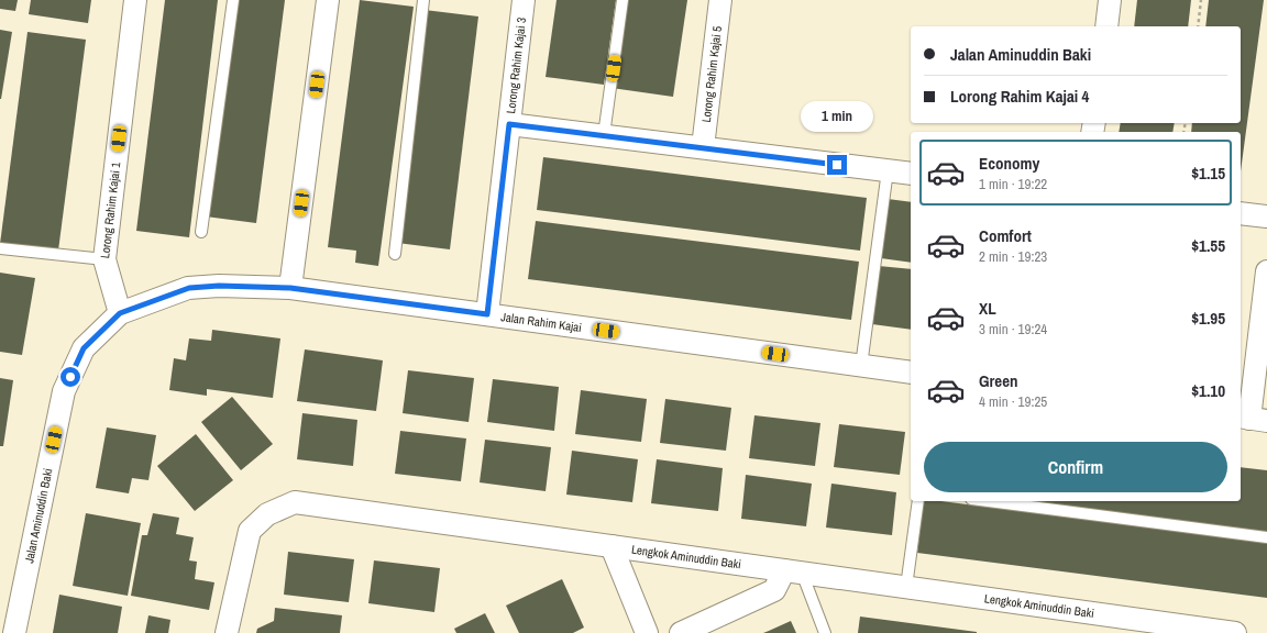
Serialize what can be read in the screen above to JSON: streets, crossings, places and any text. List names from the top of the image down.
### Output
{
  "streets": {
    "street": [
      "Lorong Rahim Kajai 3",
      "Lorong Rahim Kajai 5",
      "Lorong Rahim Kajai 1",
      "Jalan Rahim Kajai",
      "Jalan Aminuddin Baki",
      "Lengkok Aminuddin Baki"
    ]
  },
  "crossings": [
    ["Lorong Rahim Kajai 3", "Jalan Rahim Kajai"],
    ["Lorong Rahim Kajai 1", "Jalan Rahim Kajai"],
    ["Lorong Rahim Kajai 1", "Jalan Aminuddin Baki"],
    ["Jalan Rahim Kajai", "Jalan Aminuddin Baki"]
  ],
  "page": {
    "banner": ["Jalan Aminuddin Baki", "Lorong Rahim Kajai 4"],
    "bubble": "1 min",
    "list": [
      {
        "name": "Economy",
        "note": "1 min · 19:22",
        "value": "$1.15"
      },
      {
        "name": "Comfort",
        "note": "2 min · 19:23",
        "value": "$1.55"
      },
      {
        "name": "XL",
        "note": "3 min · 19:24",
        "value": "$1.95"
      },
      {
        "name": "Green",
        "note": "4 min · 19:25",
        "value": "$1.10"
      }
    ],
    "buttons": "Confirm"
  }
}
